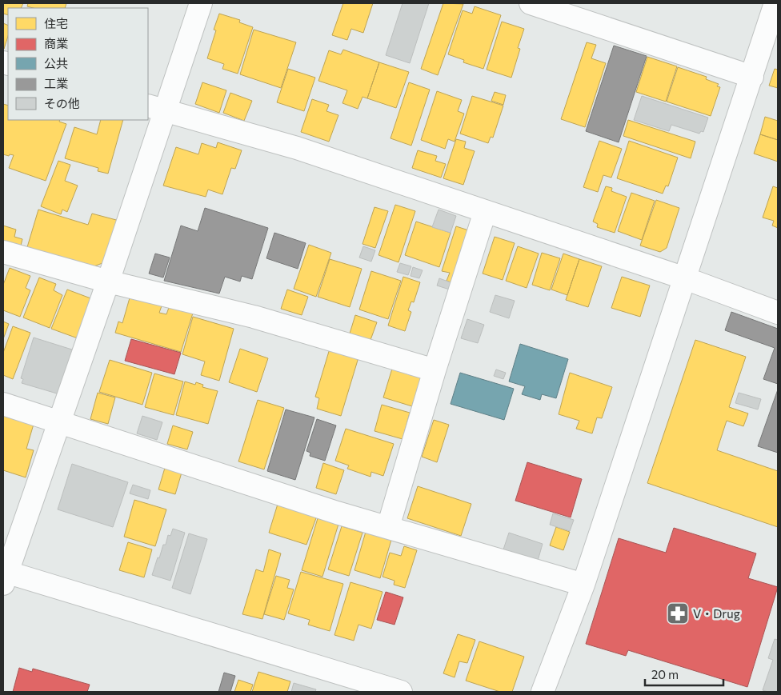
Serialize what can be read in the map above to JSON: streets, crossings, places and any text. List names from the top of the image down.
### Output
{
  "places": {
    "pharmacy": ["V・Drug"]
  },
  "legend": [
    "住宅",
    "商業",
    "公共",
    "工業",
    "その他"
  ],
  "scale_bar": "20 m"
}
